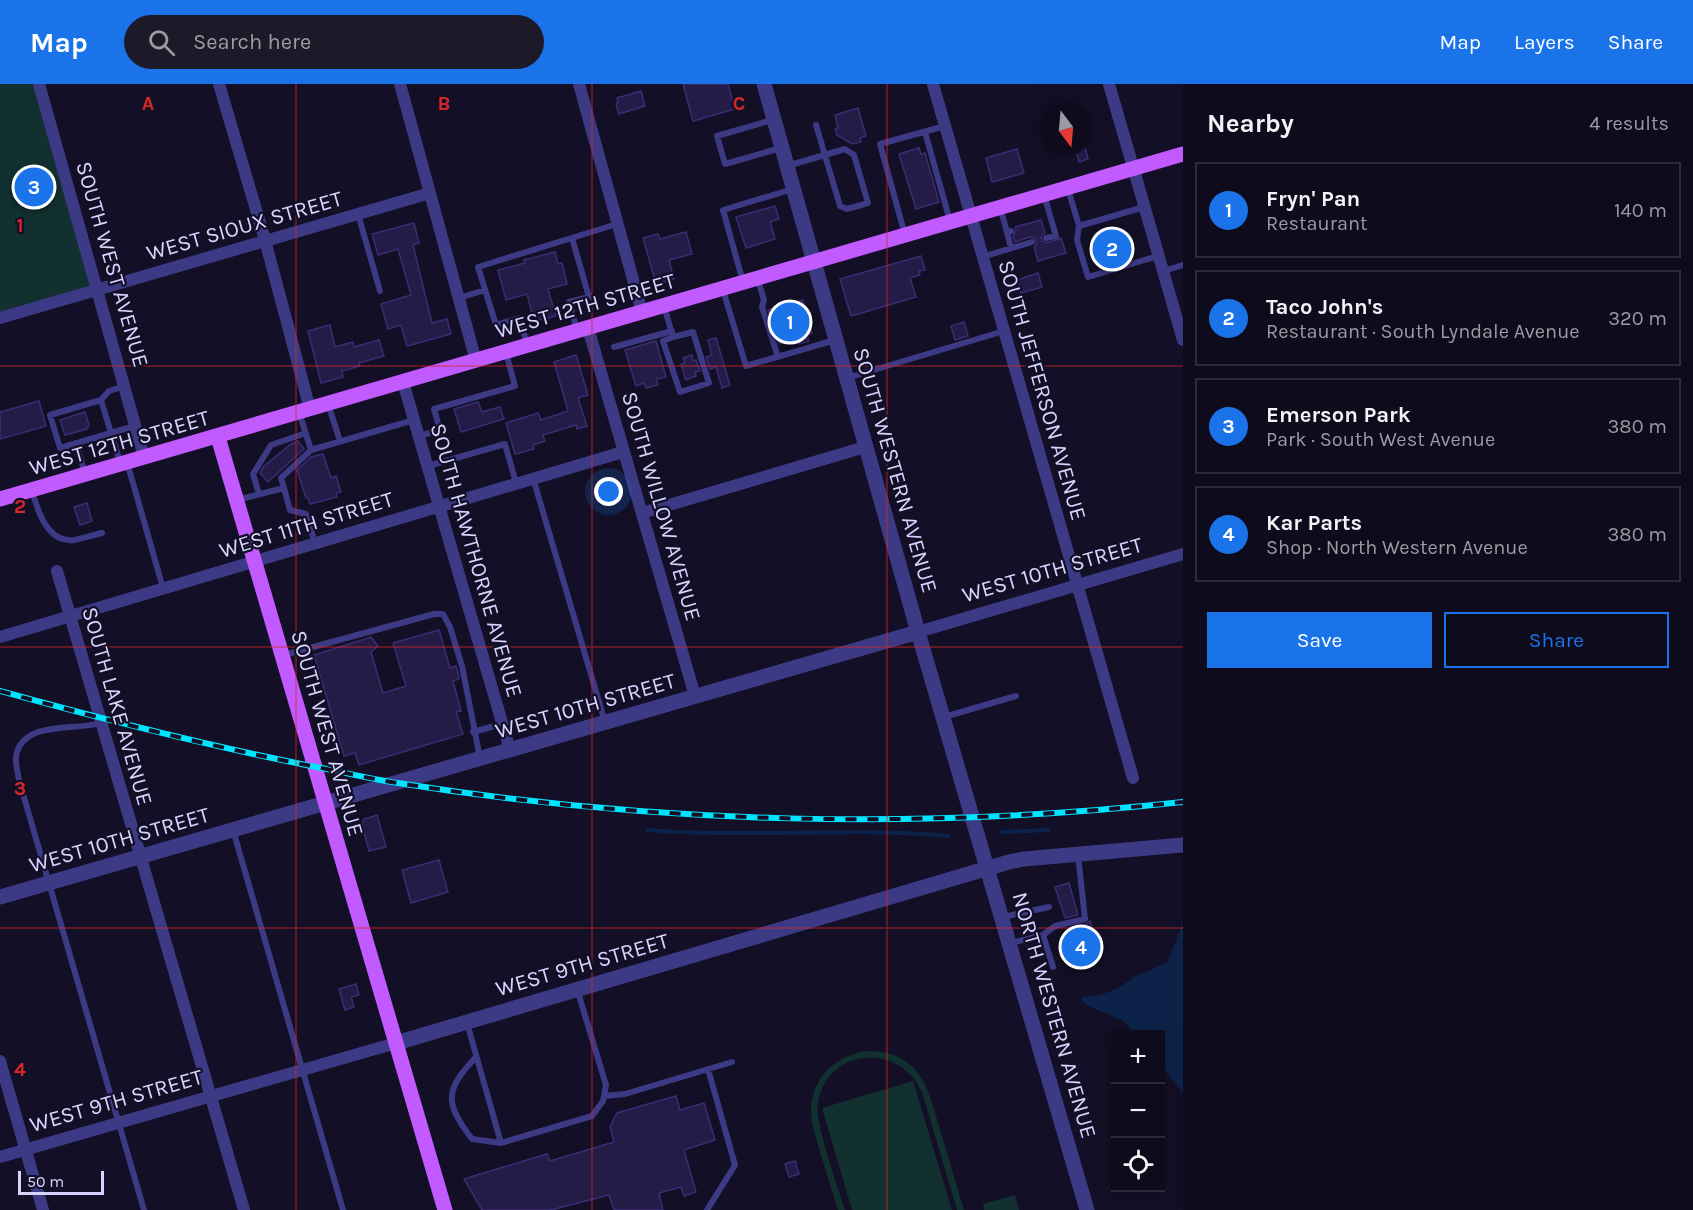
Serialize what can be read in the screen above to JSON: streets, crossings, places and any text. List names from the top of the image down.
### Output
{
  "streets": {
    "main road": ["SOUTH WEST AVENUE", "WEST 12TH STREET"],
    "street": [
      "WEST SIOUX STREET",
      "SOUTH JEFFERSON AVENUE",
      "SOUTH WESTERN AVENUE",
      "SOUTH WILLOW AVENUE",
      "WEST 11TH STREET",
      "SOUTH HAWTHORNE AVENUE",
      "WEST 10TH STREET",
      "SOUTH LAKE AVENUE",
      "WEST 9TH STREET",
      "NORTH WESTERN AVENUE"
    ]
  },
  "crossings": [
    ["WEST SIOUX STREET", "SOUTH WEST AVENUE"],
    ["SOUTH WEST AVENUE", "WEST 12TH STREET"],
    ["SOUTH WEST AVENUE", "WEST 11TH STREET"],
    ["SOUTH WEST AVENUE", "WEST 10TH STREET"],
    ["SOUTH WEST AVENUE", "WEST 9TH STREET"],
    ["WEST 12TH STREET", "SOUTH JEFFERSON AVENUE"],
    ["WEST 12TH STREET", "SOUTH WESTERN AVENUE"],
    ["WEST 12TH STREET", "SOUTH WILLOW AVENUE"],
    ["WEST 12TH STREET", "SOUTH HAWTHORNE AVENUE"],
    ["SOUTH JEFFERSON AVENUE", "WEST 10TH STREET"],
    ["SOUTH WESTERN AVENUE", "WEST 10TH STREET"],
    ["SOUTH WESTERN AVENUE", "WEST 9TH STREET"],
    ["SOUTH WESTERN AVENUE", "NORTH WESTERN AVENUE"],
    ["SOUTH WILLOW AVENUE", "WEST 11TH STREET"],
    ["SOUTH WILLOW AVENUE", "WEST 10TH STREET"],
    ["WEST 11TH STREET", "SOUTH HAWTHORNE AVENUE"],
    ["WEST 11TH STREET", "SOUTH LAKE AVENUE"],
    ["SOUTH HAWTHORNE AVENUE", "WEST 10TH STREET"],
    ["WEST 10TH STREET", "SOUTH LAKE AVENUE"],
    ["SOUTH LAKE AVENUE", "WEST 9TH STREET"],
    ["WEST 9TH STREET", "NORTH WESTERN AVENUE"]
  ],
  "scale_bar": "50 m",
  "north": "bottom",
  "page": {
    "header": "Map",
    "search": "Search here",
    "nav": ["Map", "Layers", "Share"],
    "heading": ["Nearby", "4 results"],
    "list": [
      {
        "mark": "1",
        "name": "Fryn' Pan",
        "note": "Restaurant",
        "value": "140 m"
      },
      {
        "mark": "2",
        "name": "Taco John's",
        "note": "Restaurant · South Lyndale Avenue",
        "value": "320 m"
      },
      {
        "mark": "3",
        "name": "Emerson Park",
        "note": "Park · South West Avenue",
        "value": "380 m"
      },
      {
        "mark": "4",
        "name": "Kar Parts",
        "note": "Shop · North Western Avenue",
        "value": "380 m"
      }
    ],
    "pins": [
      "3",
      "2",
      "1",
      "4"
    ],
    "buttons": ["Save", "Share"],
    "map_buttons": ["+", "−"],
    "scale": "50 m"
  },
  "grid": {
    "columns": ["A", "B", "C"],
    "rows": [
      "1",
      "2",
      "3",
      "4"
    ]
  }
}
